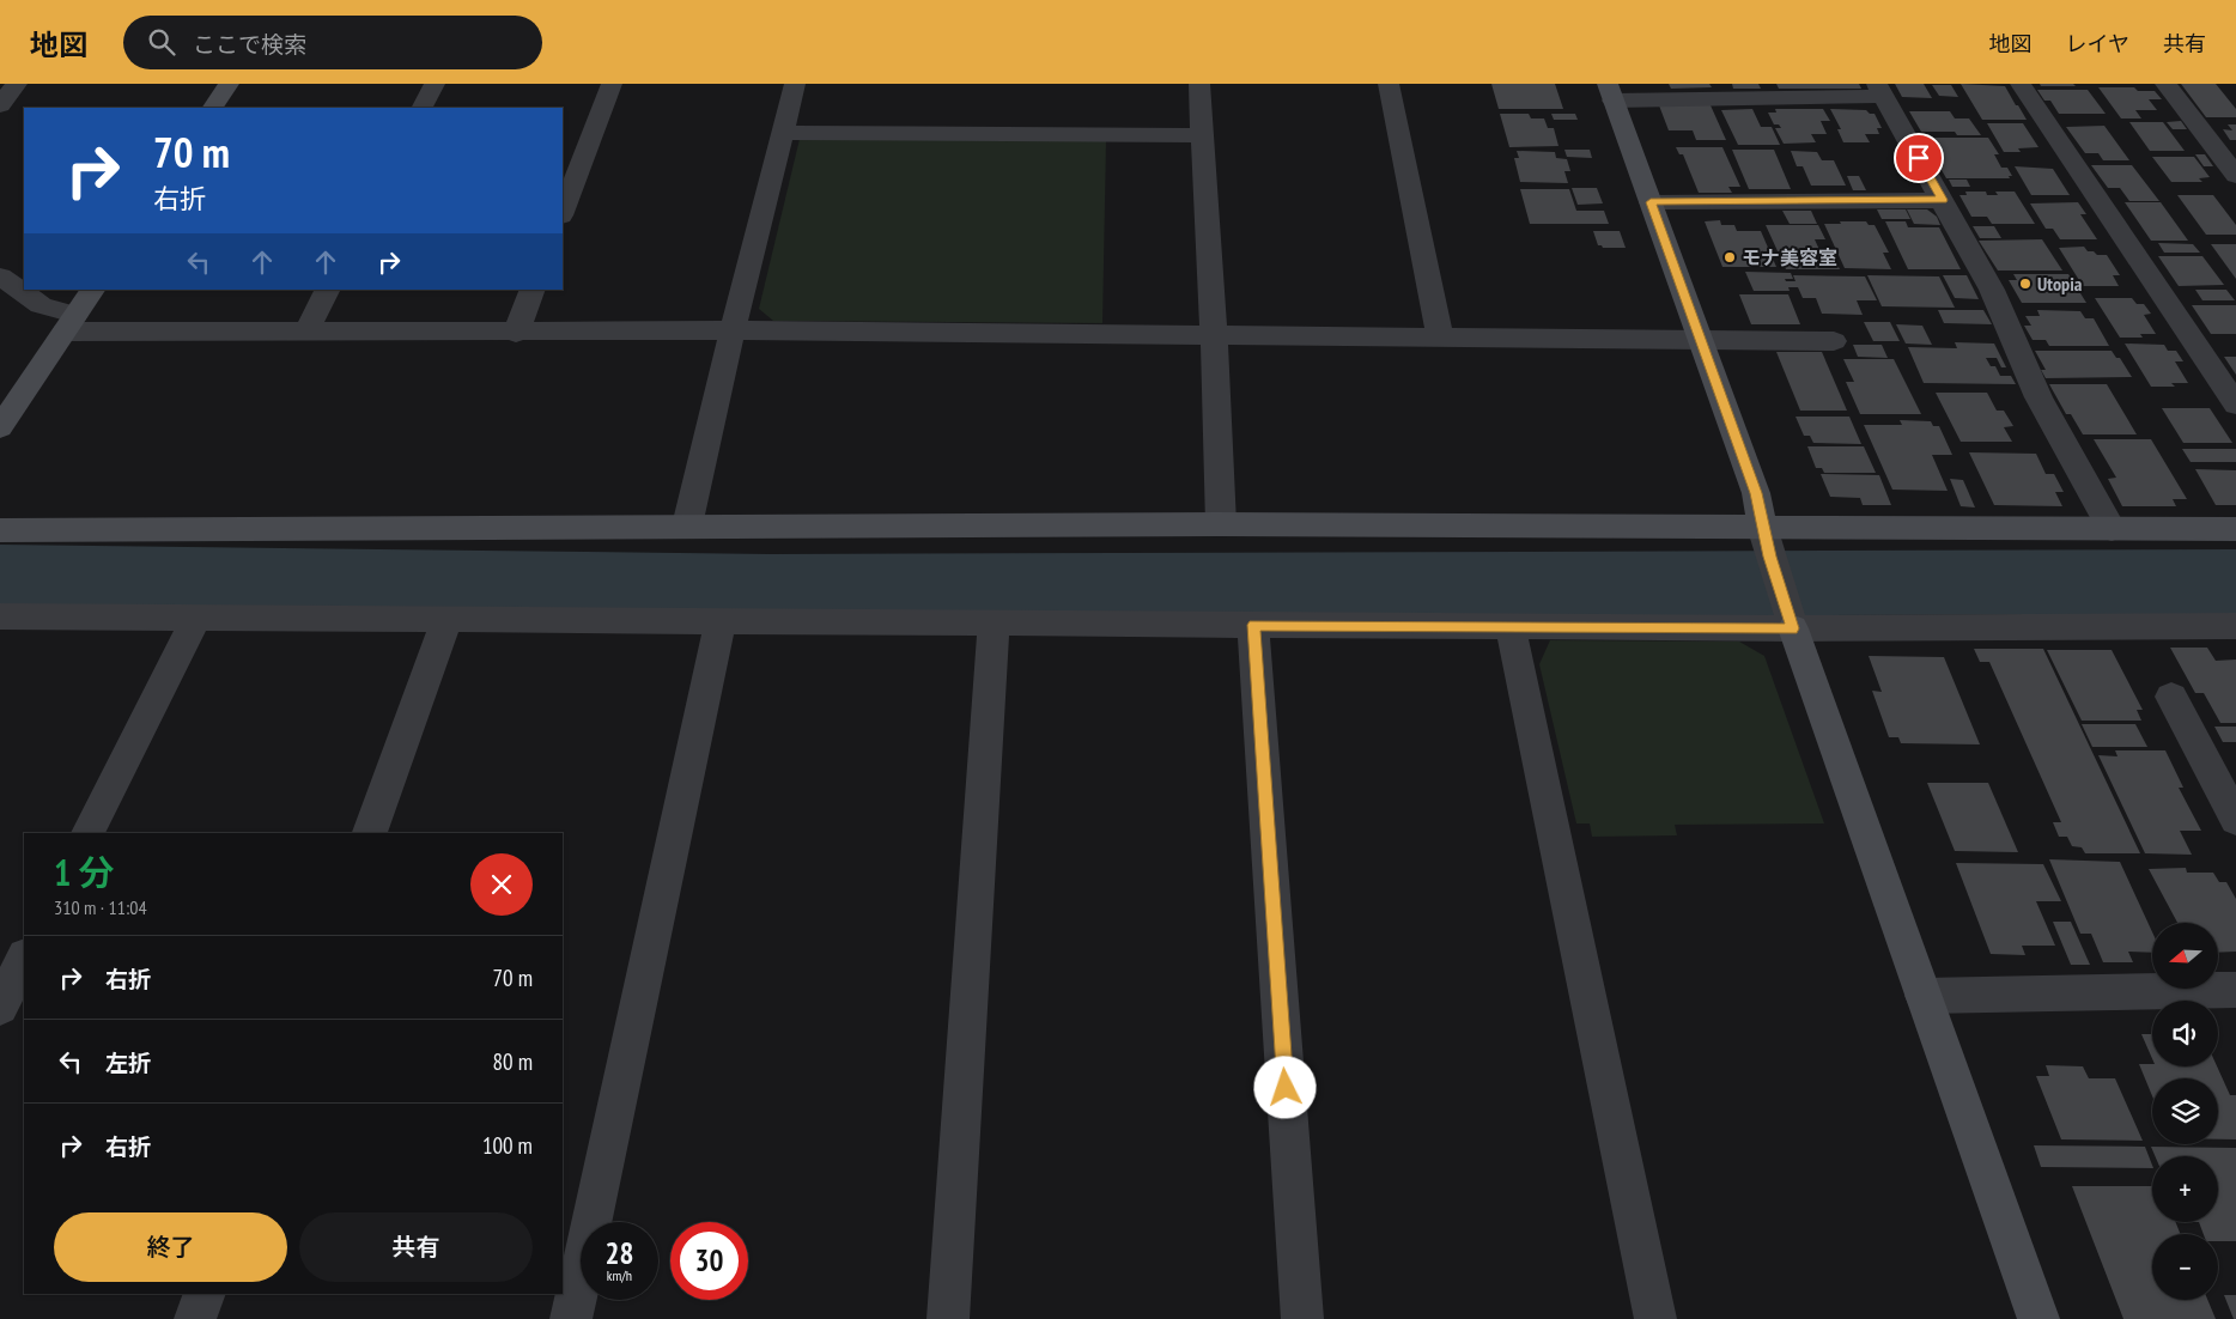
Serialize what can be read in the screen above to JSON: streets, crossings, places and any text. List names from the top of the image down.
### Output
{
  "places": ["モナ美容室", "Utopia"],
  "north": "left",
  "page": {
    "header": "地図",
    "search": "ここで検索",
    "nav": ["地図", "レイヤ", "共有"],
    "turn": ["70 m", "右折"],
    "heading": ["1 分", "310 m · 11:04"],
    "map_buttons": ["+", "−"],
    "list": [
      {
        "name": "右折",
        "value": "70 m"
      },
      {
        "name": "左折",
        "value": "80 m"
      },
      {
        "name": "右折",
        "value": "100 m"
      }
    ],
    "buttons": ["終了", "共有"],
    "speed": "28 km/h",
    "limit": "30"
  }
}
